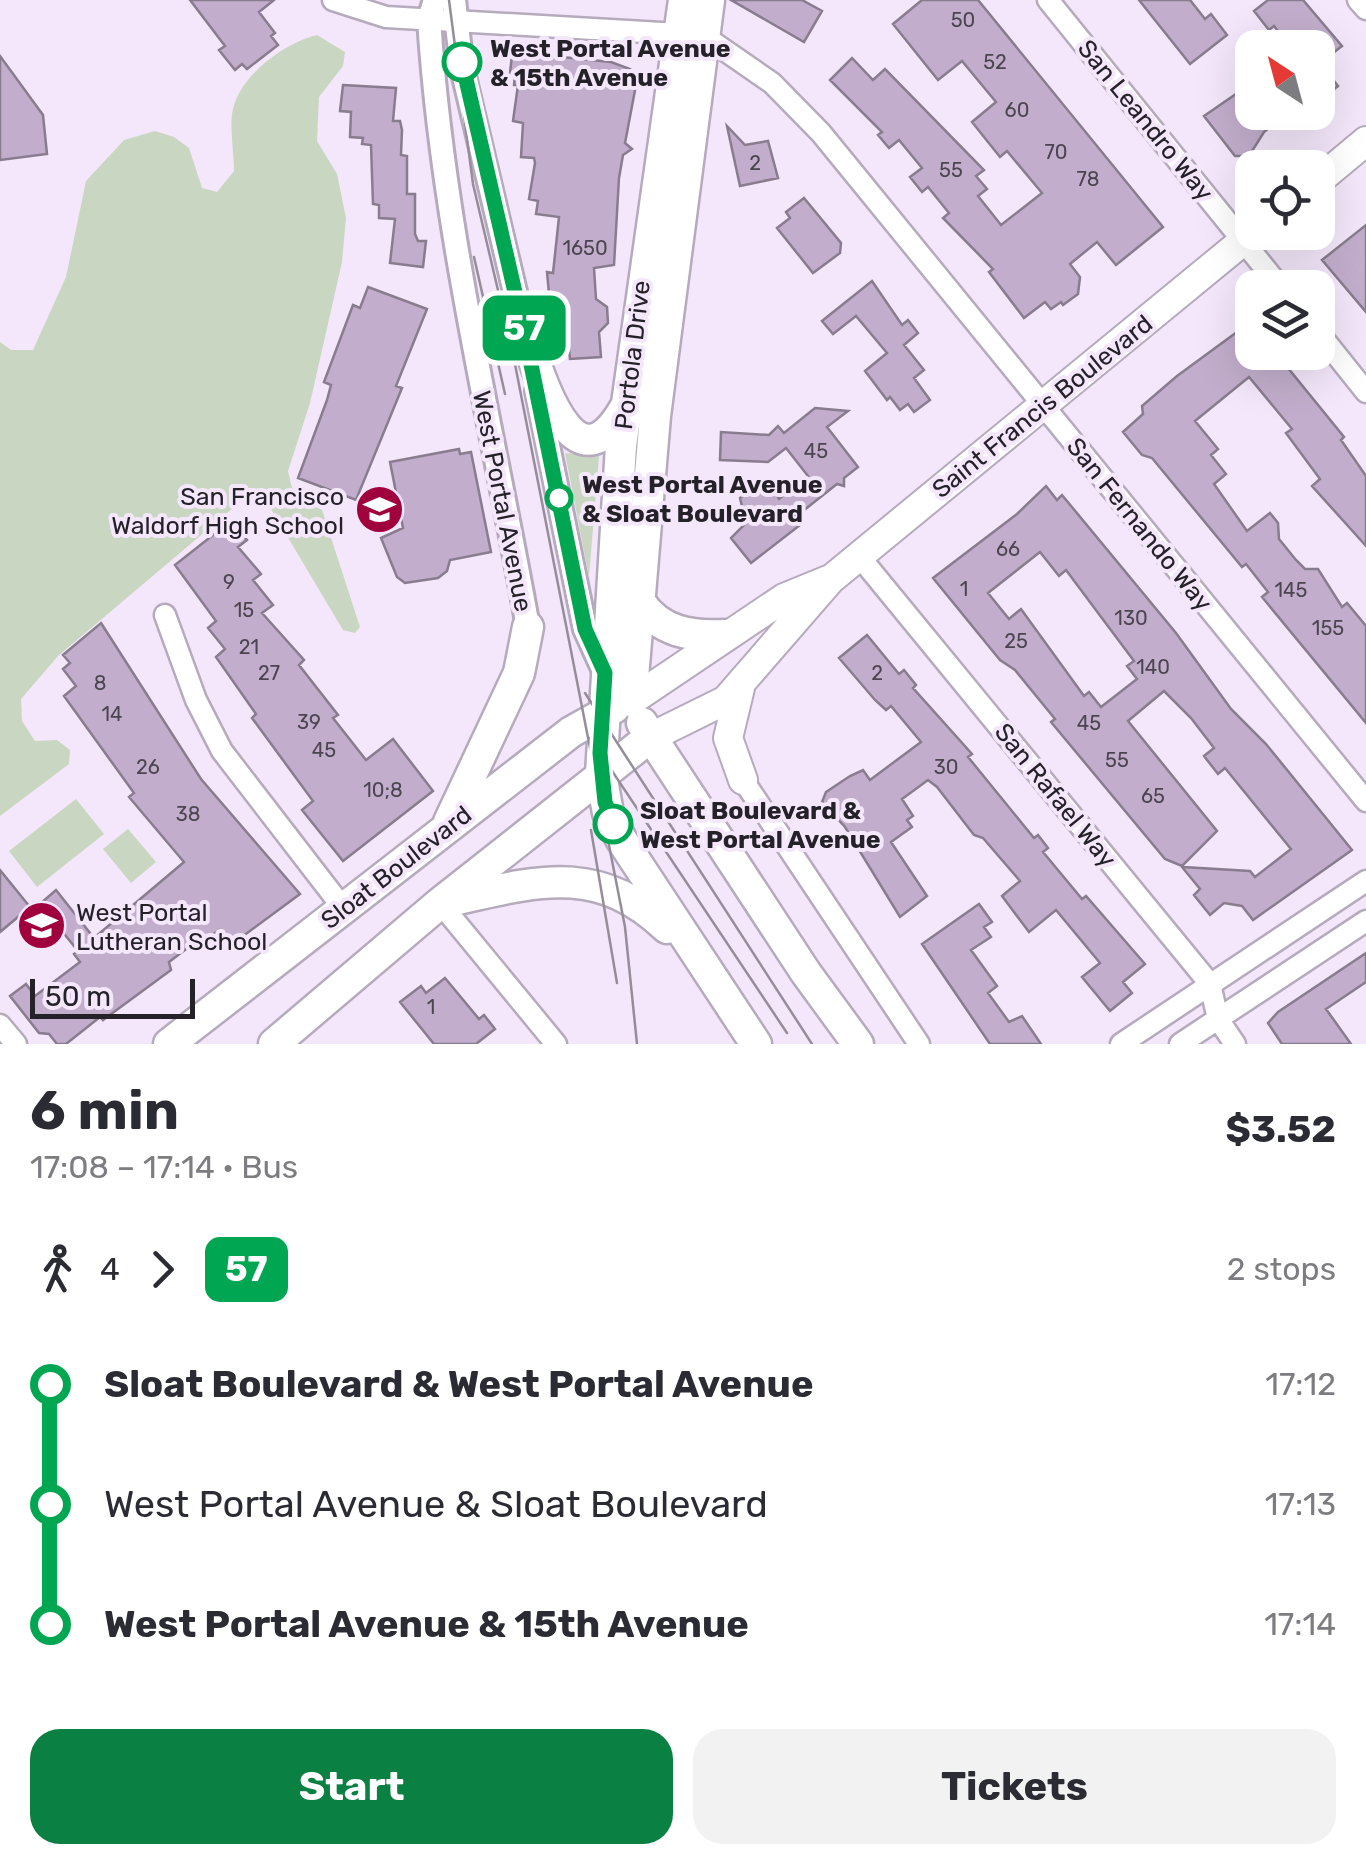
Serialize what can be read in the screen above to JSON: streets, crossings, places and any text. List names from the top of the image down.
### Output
{
  "streets": {
    "main road": ["Portola Drive", "Saint Francis Boulevard", "Sloat Boulevard"],
    "street": [
      "San Leandro Way",
      "West Portal Avenue",
      "San Fernando Way",
      "San Rafael Way"
    ]
  },
  "crossings": [
    ["Portola Drive", "Saint Francis Boulevard"],
    ["Portola Drive", "San Fernando Way"],
    ["Portola Drive", "Sloat Boulevard"],
    ["Saint Francis Boulevard", "San Fernando Way"],
    ["Saint Francis Boulevard", "San Rafael Way"],
    ["Saint Francis Boulevard", "Sloat Boulevard"]
  ],
  "places": {
    "other": ["West Portal Avenue & 15th Avenue", "West Portal Avenue & Sloat Boulevard", "Sloat Boulevard & West Portal Avenue"],
    "school or university": ["San Francisco Waldorf High School", "West Portal Lutheran School"]
  },
  "lines": ["bus line 57"],
  "house_numbers": [
    "50",
    "52",
    "60",
    "70",
    "2",
    "55",
    "78",
    "1650",
    "45",
    "66",
    "9",
    "1",
    "145",
    "15",
    "130",
    "155",
    "25",
    "21",
    "140",
    "27",
    "2",
    "8",
    "14",
    "39",
    "45",
    "45",
    "55",
    "26",
    "30",
    "10;8",
    "65",
    "38",
    "1"
  ],
  "scale_bar": "50 m",
  "north": "top left",
  "page": {
    "on_map": "57",
    "scale": "50 m",
    "heading": ["6 min", "17:08 – 17:14 · Bus", "$3.52"],
    "legs": ["4", "57", "2 stops"],
    "list": [
      {
        "name": "Sloat Boulevard & West Portal Avenue",
        "value": "17:12"
      },
      {
        "name": "West Portal Avenue & Sloat Boulevard",
        "value": "17:13"
      },
      {
        "name": "West Portal Avenue & 15th Avenue",
        "value": "17:14"
      }
    ],
    "buttons": ["Start", "Tickets"]
  }
}
